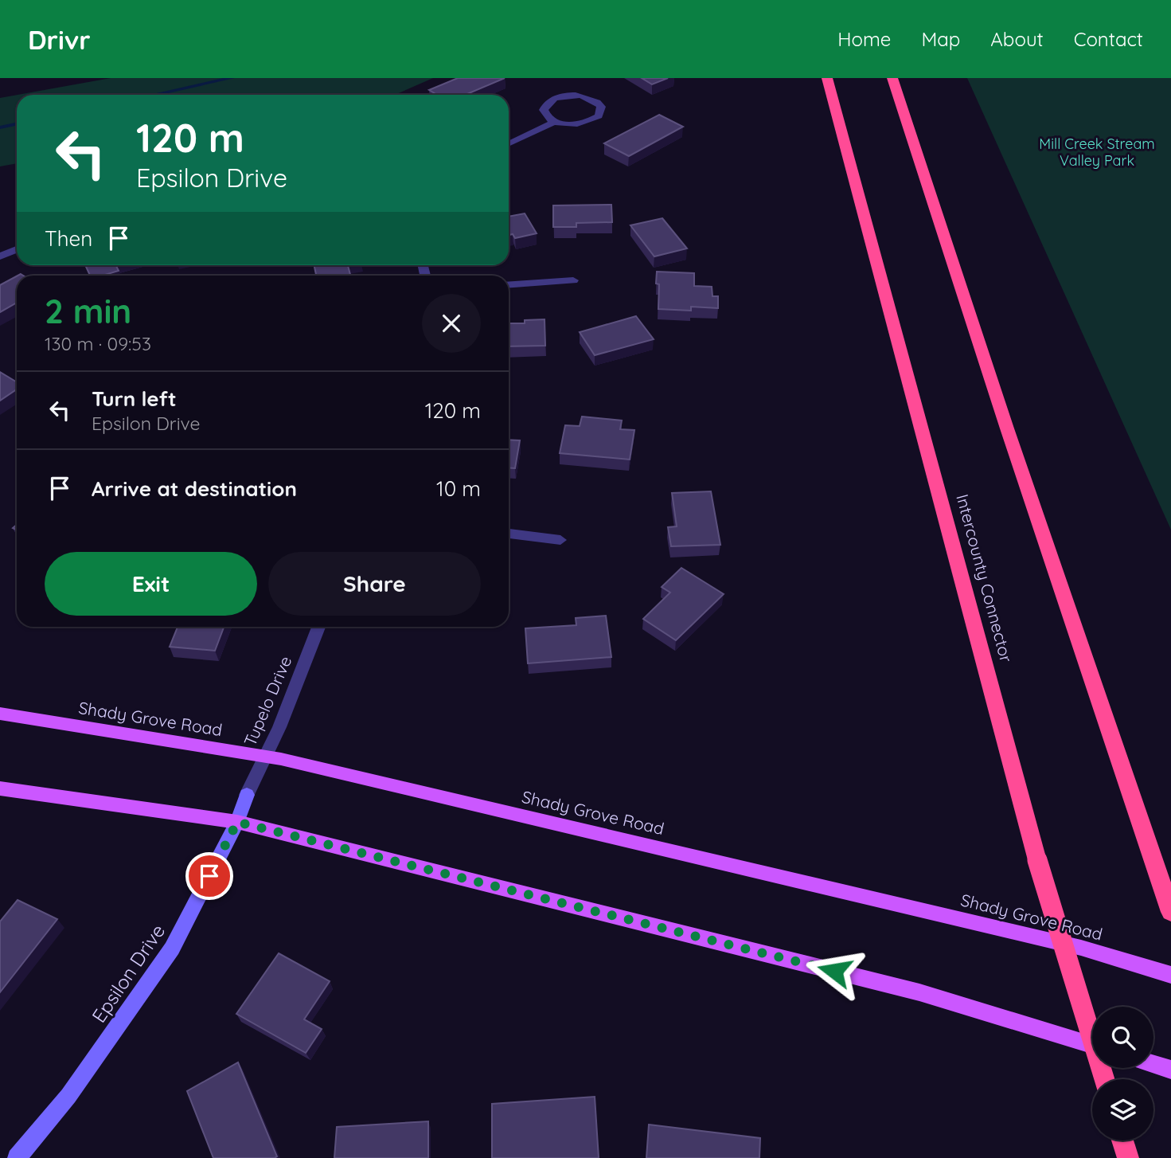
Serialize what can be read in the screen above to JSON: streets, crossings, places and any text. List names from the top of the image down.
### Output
{
  "streets": {
    "highway": ["Intercounty Connector"],
    "main road": ["Shady Grove Road"],
    "street": ["Tupelo Drive", "Epsilon Drive"]
  },
  "crossings": [
    ["Tupelo Drive", "Shady Grove Road"],
    ["Tupelo Drive", "Epsilon Drive"]
  ],
  "parks": ["Mill Creek Stream Valley Park"],
  "page": {
    "header": "Drivr",
    "nav": [
      "Home",
      "Map",
      "About",
      "Contact"
    ],
    "turn": ["120 m", "Epsilon Drive"],
    "then": "Then",
    "heading": ["2 min", "130 m · 09:53"],
    "list": [
      {
        "name": "Turn left",
        "note": "Epsilon Drive",
        "value": "120 m"
      },
      {
        "name": "Arrive at destination",
        "value": "10 m"
      }
    ],
    "buttons": ["Exit", "Share"]
  }
}
